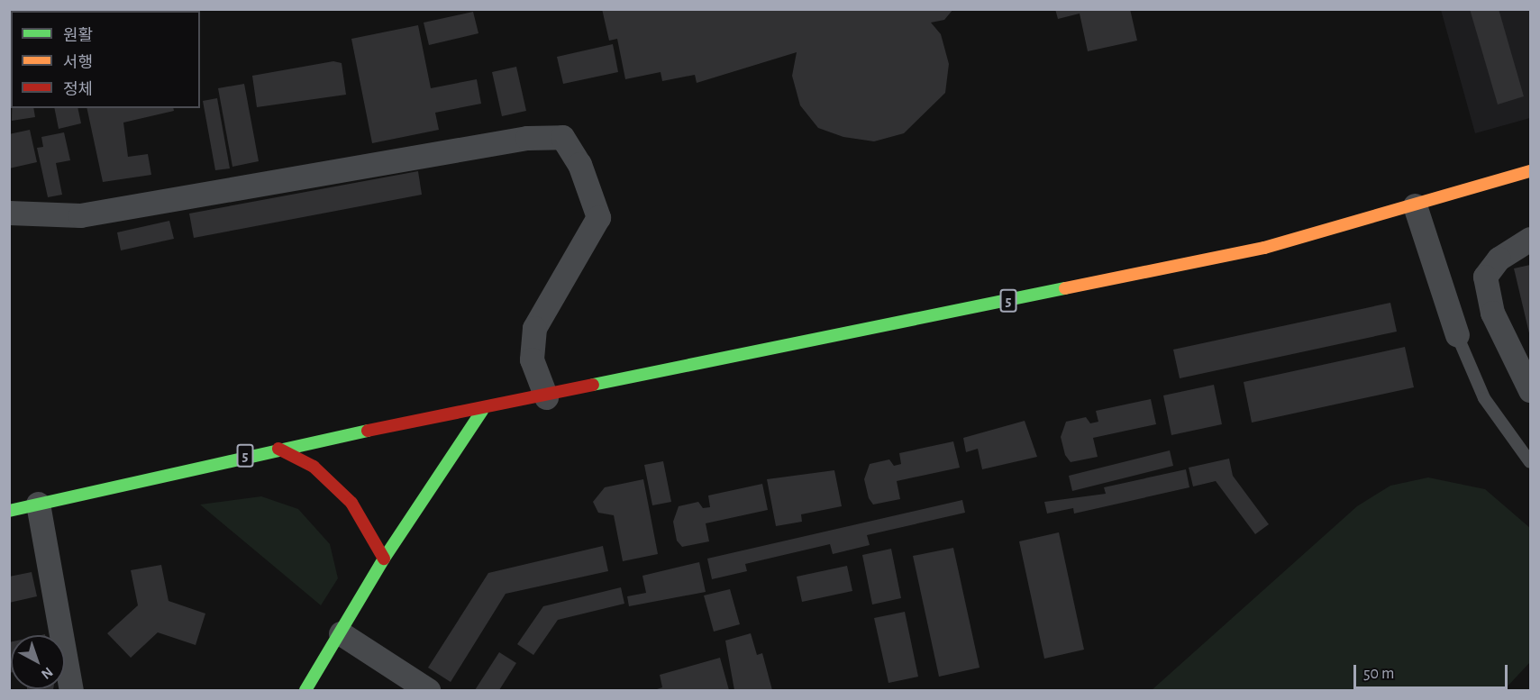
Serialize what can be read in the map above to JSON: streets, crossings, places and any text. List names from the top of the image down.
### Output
{
  "streets": {
    "main road": ["5"]
  },
  "legend": ["원활", "서행", "정체"],
  "scale_bar": "50 m",
  "north": "bottom right"
}
